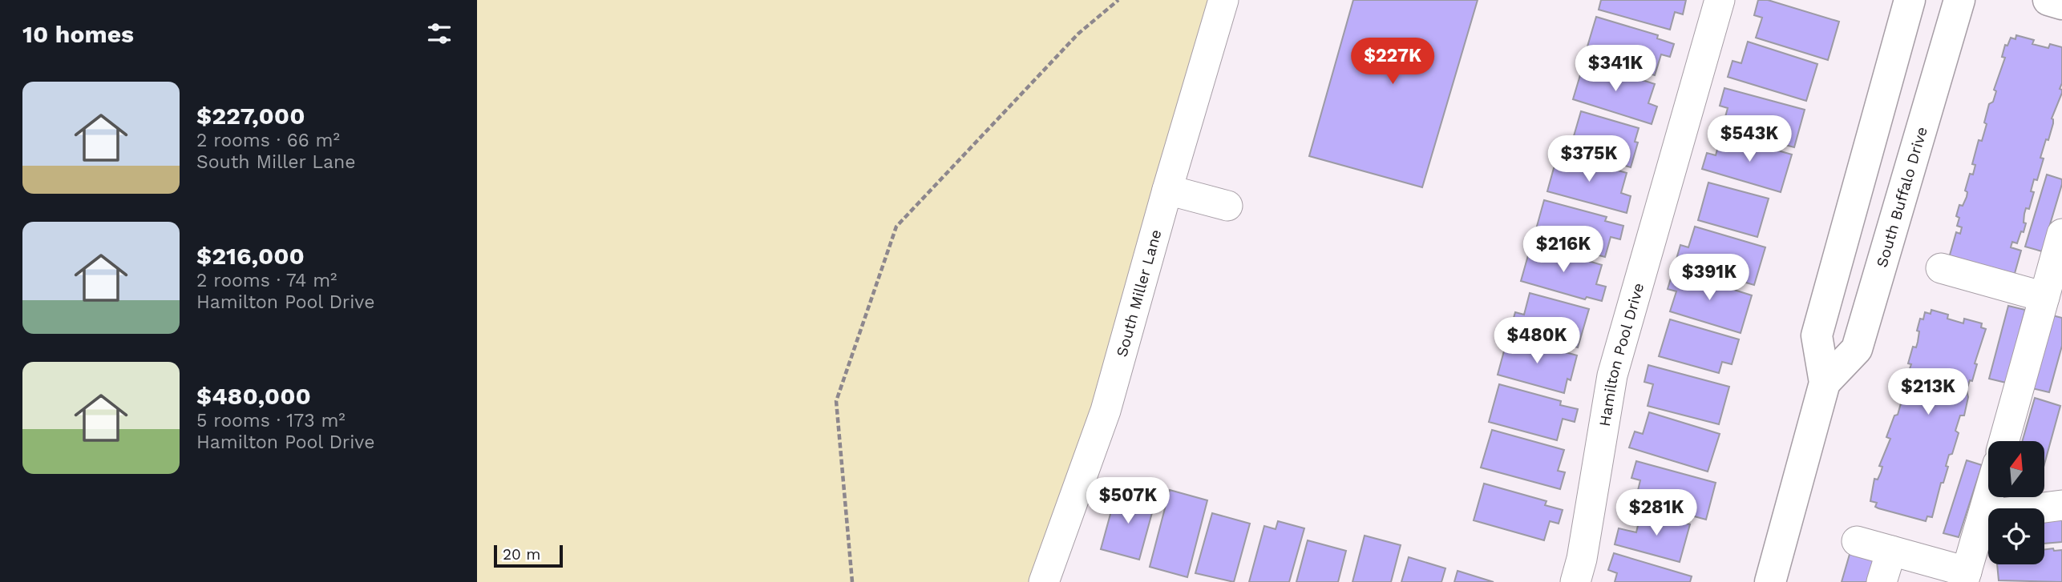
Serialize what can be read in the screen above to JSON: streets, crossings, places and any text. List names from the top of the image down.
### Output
{
  "streets": {
    "main road": ["South Buffalo Drive"],
    "street": ["South Miller Lane", "Hamilton Pool Drive"]
  },
  "scale_bar": "20 m",
  "north": "top",
  "page": {
    "heading": "10 homes",
    "price": [
      "$227K",
      "$341K",
      "$543K",
      "$375K",
      "$216K",
      "$391K",
      "$480K",
      "$213K",
      "$507K",
      "$281K"
    ],
    "list": [
      {
        "name": "$227,000",
        "note": "2 rooms · 66 m² · South Miller Lane"
      },
      {
        "name": "$216,000",
        "note": "2 rooms · 74 m² · Hamilton Pool Drive"
      },
      {
        "name": "$480,000",
        "note": "5 rooms · 173 m² · Hamilton Pool Drive"
      }
    ],
    "scale": "20 m"
  }
}
